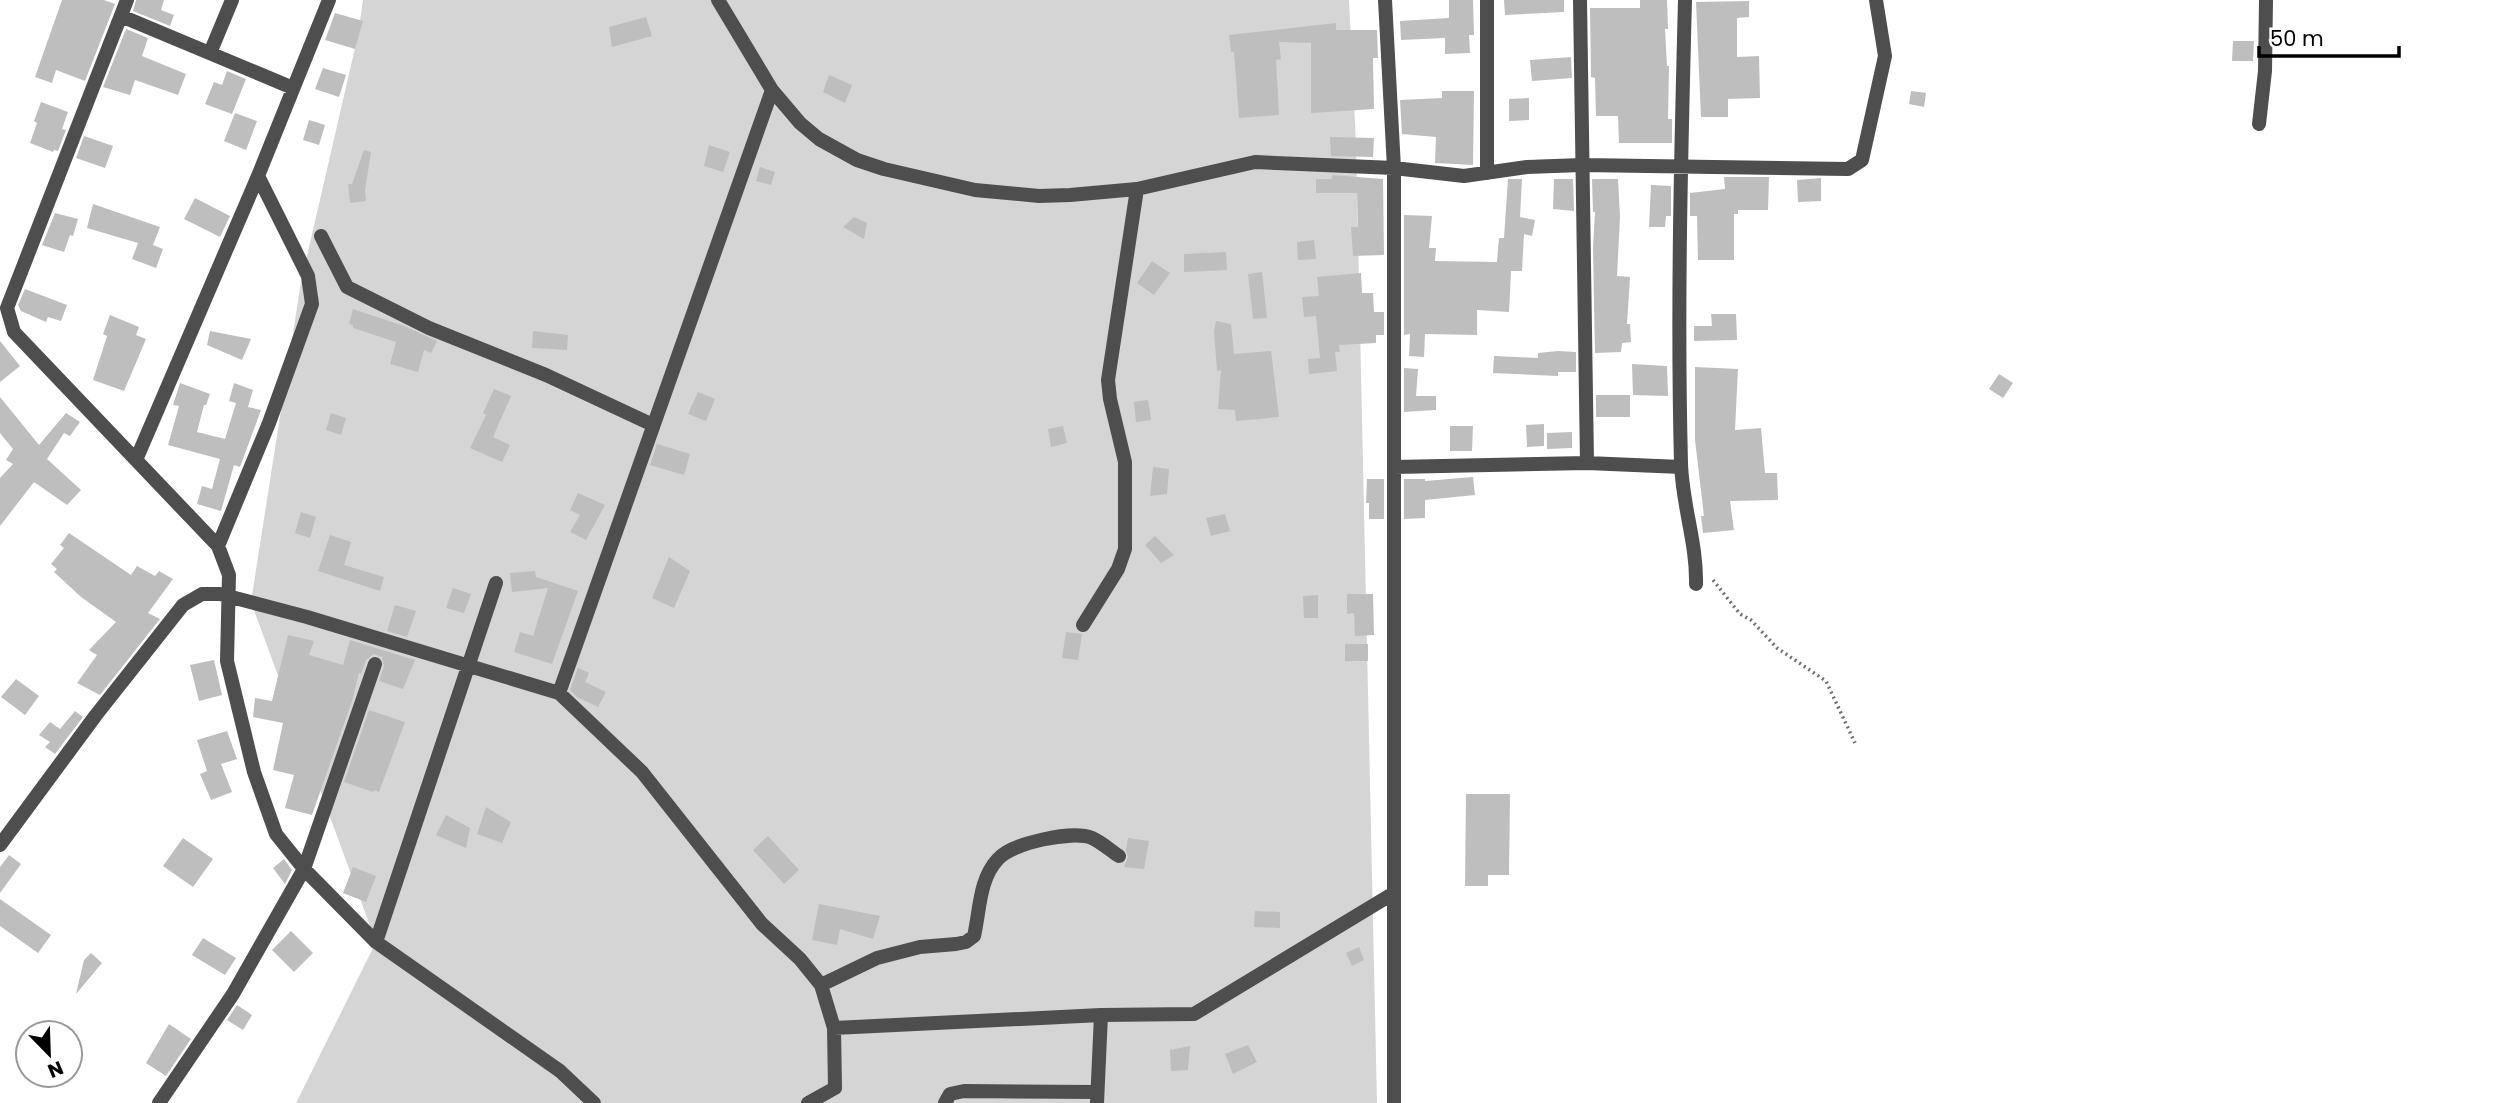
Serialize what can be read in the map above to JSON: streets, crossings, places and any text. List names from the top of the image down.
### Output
{
  "scale_bar": "50 m",
  "north": "bottom right"
}
